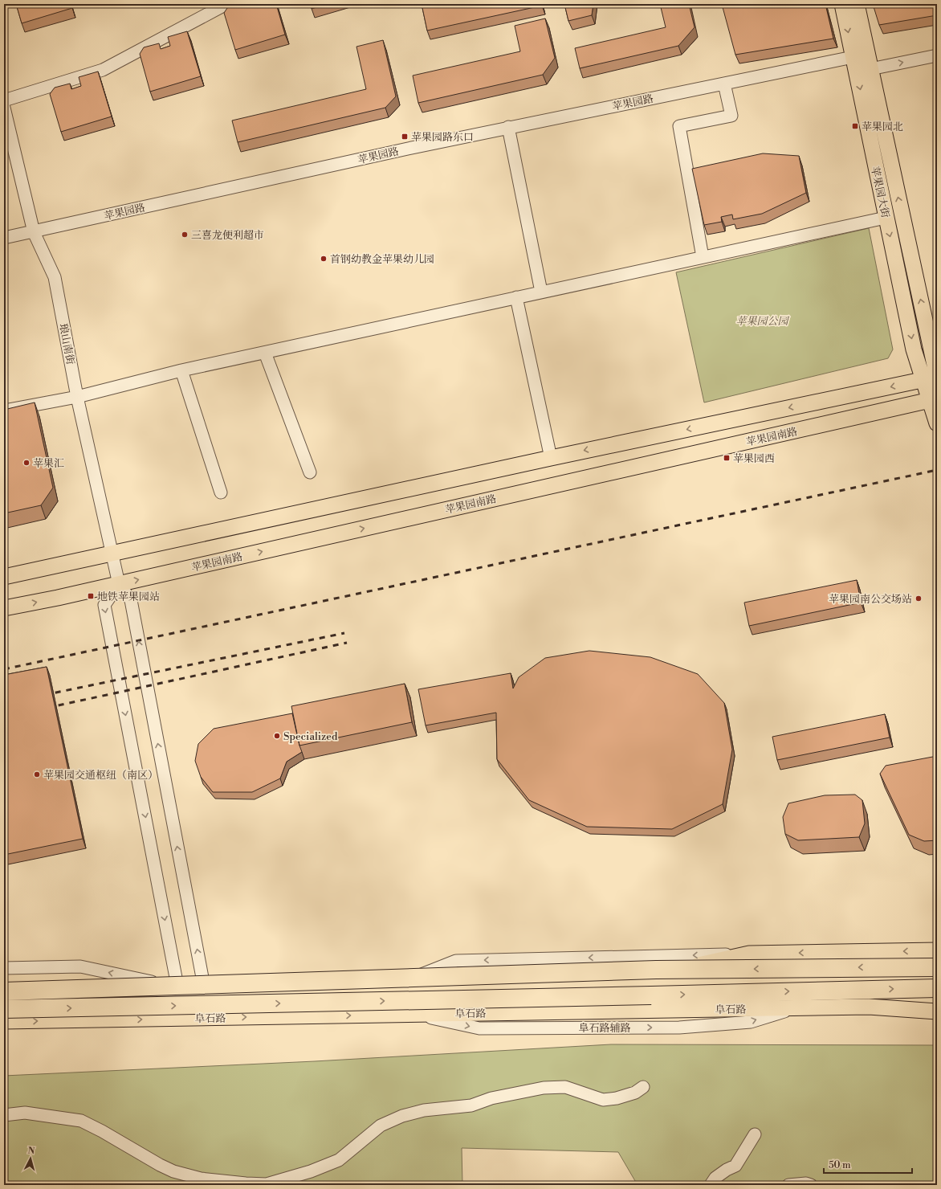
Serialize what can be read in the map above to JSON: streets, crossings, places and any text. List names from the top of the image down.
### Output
{
  "streets": {
    "highway": ["阜石路"],
    "main road": ["苹果园大街", "苹果园南路"],
    "street": ["苹果园路", "琅山南街"]
  },
  "crossings": [
    ["苹果园路", "苹果园大街"],
    ["苹果园路", "琅山南街"],
    ["琅山南街", "苹果园南路"]
  ],
  "parks": ["苹果园公园"],
  "places": {
    "transit": [
      "苹果园北",
      "苹果园路东口",
      "苹果园西",
      "地铁苹果园站"
    ],
    "other": [
      "三喜龙便利超市",
      "首钢幼教金苹果幼儿园",
      "苹果汇",
      "苹果园南公交场站",
      "Specialized",
      "苹果园交通枢纽（南区）"
    ]
  },
  "scale_bar": "50 m",
  "north": "top"
}
